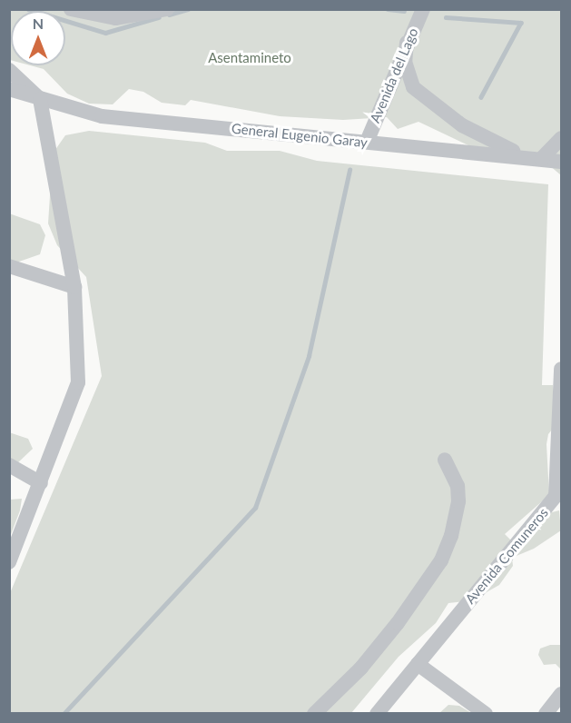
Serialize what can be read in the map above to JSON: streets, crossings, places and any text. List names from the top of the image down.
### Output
{
  "streets": {
    "street": ["Avenida del Lago", "General Eugenio Garay", "Avenida Comuneros"]
  },
  "crossings": [
    ["Avenida del Lago", "General Eugenio Garay"]
  ],
  "parks": ["Asentamineto"],
  "north": "top"
}
